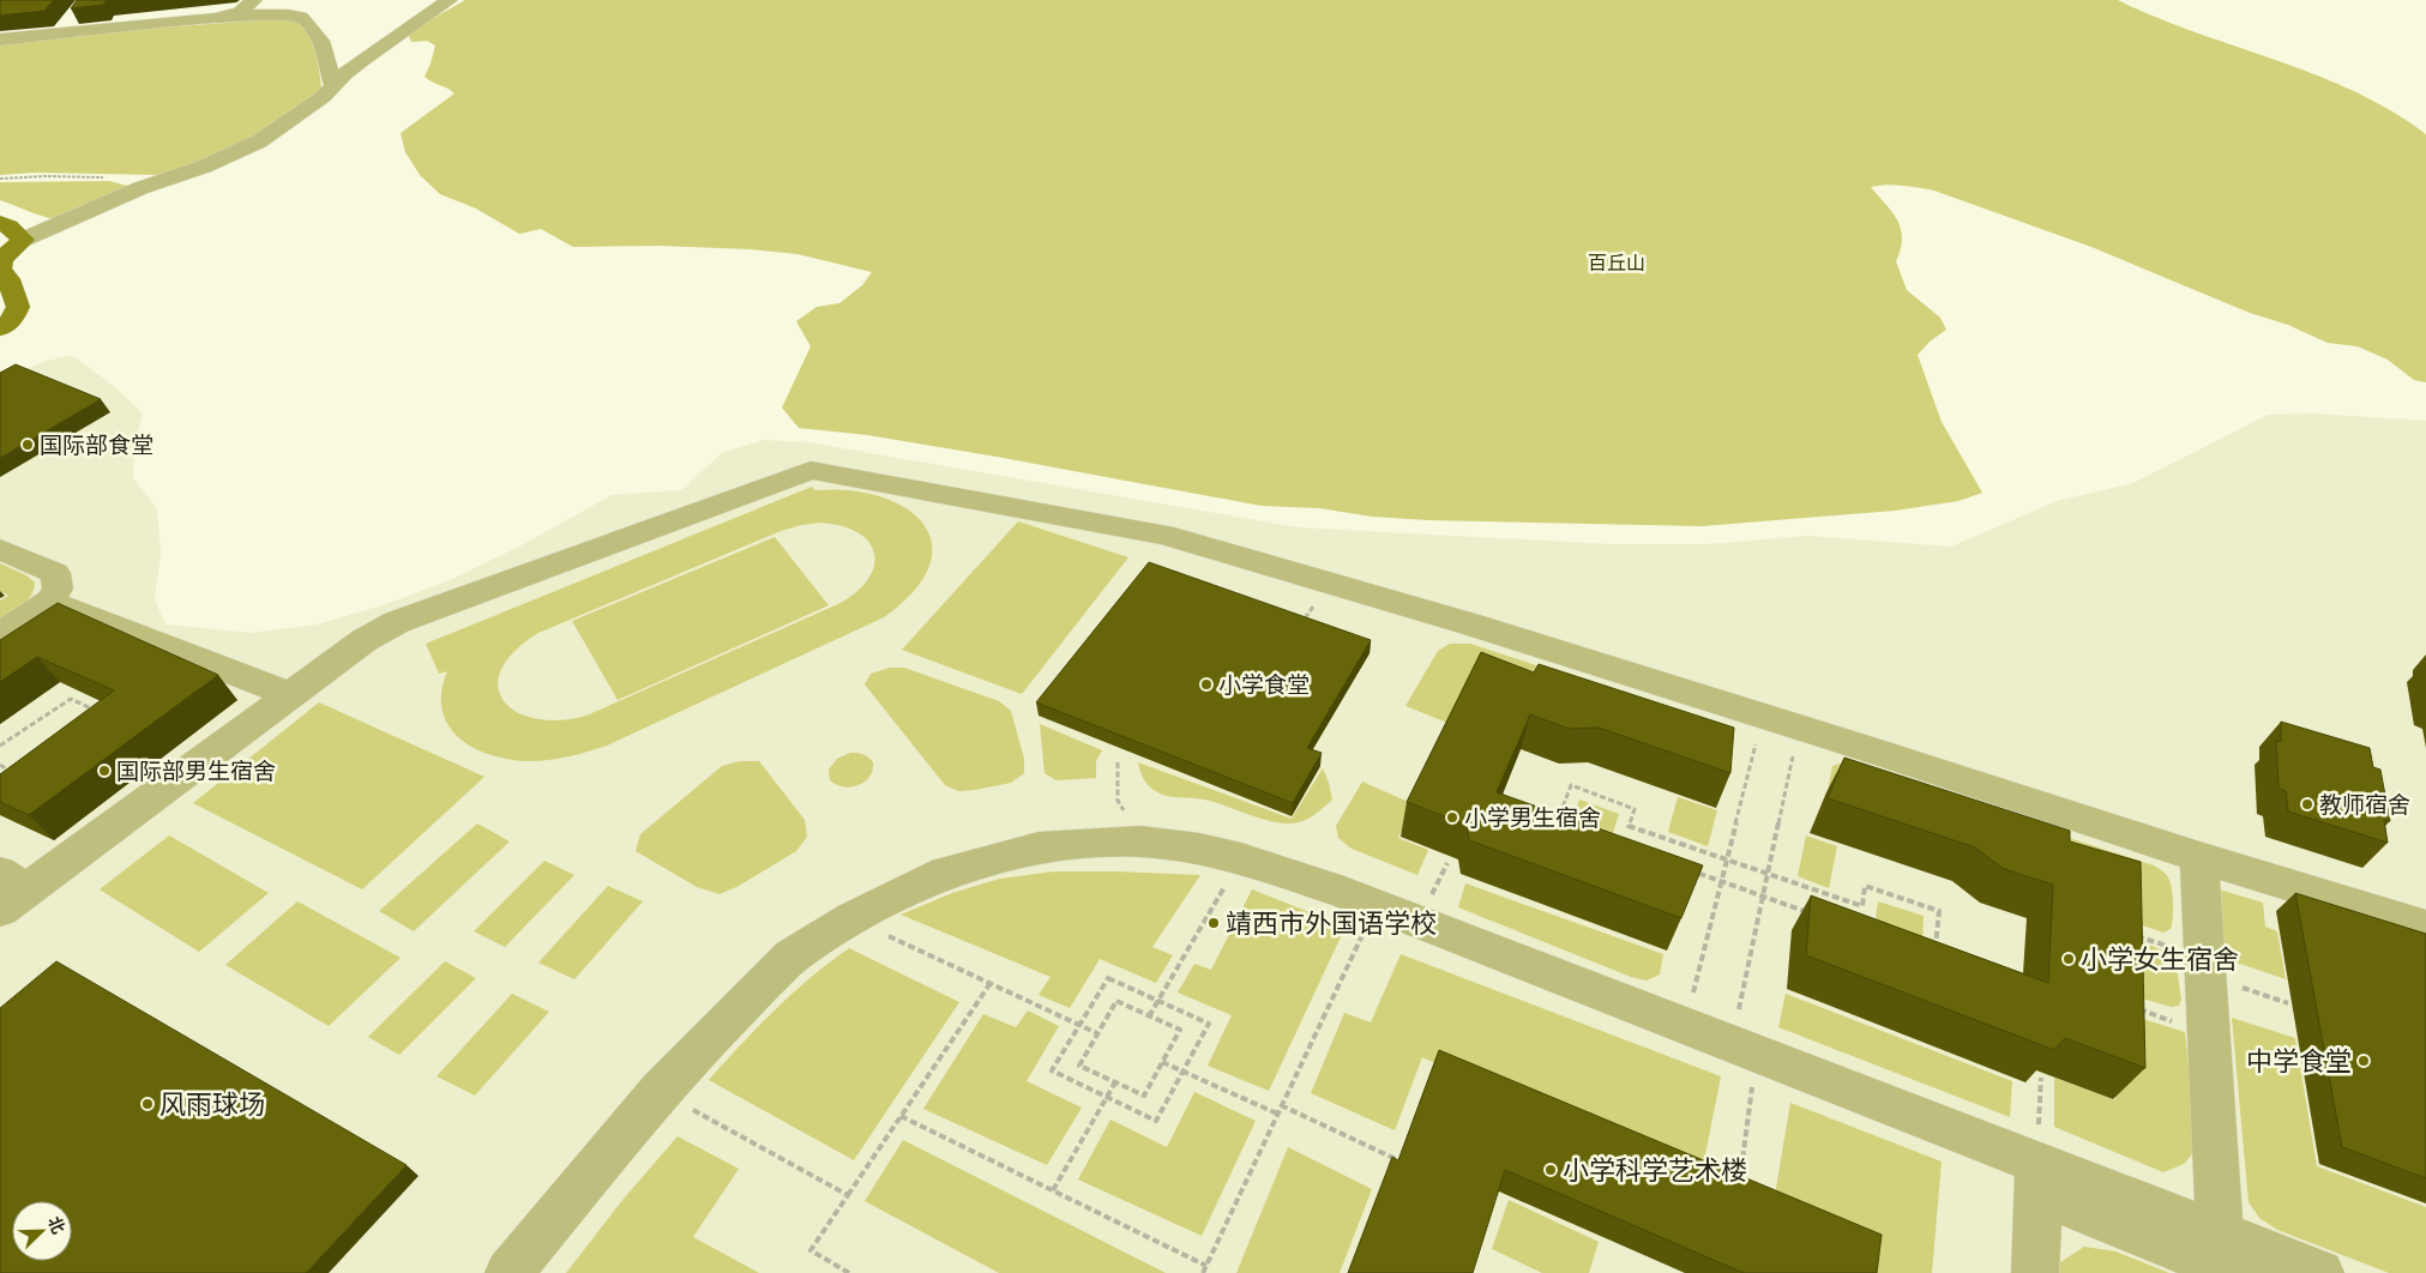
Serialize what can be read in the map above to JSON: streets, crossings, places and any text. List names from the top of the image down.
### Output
{
  "parks": ["百丘山"],
  "places": [
    "国际部食堂",
    "小学食堂",
    "国际部男生宿舍",
    "教师宿舍",
    "小学男生宿舍",
    "靖西市外国语学校",
    "小学女生宿舍",
    "中学食堂",
    "风雨球场",
    "小学科学艺术楼"
  ],
  "north": "top right"
}
